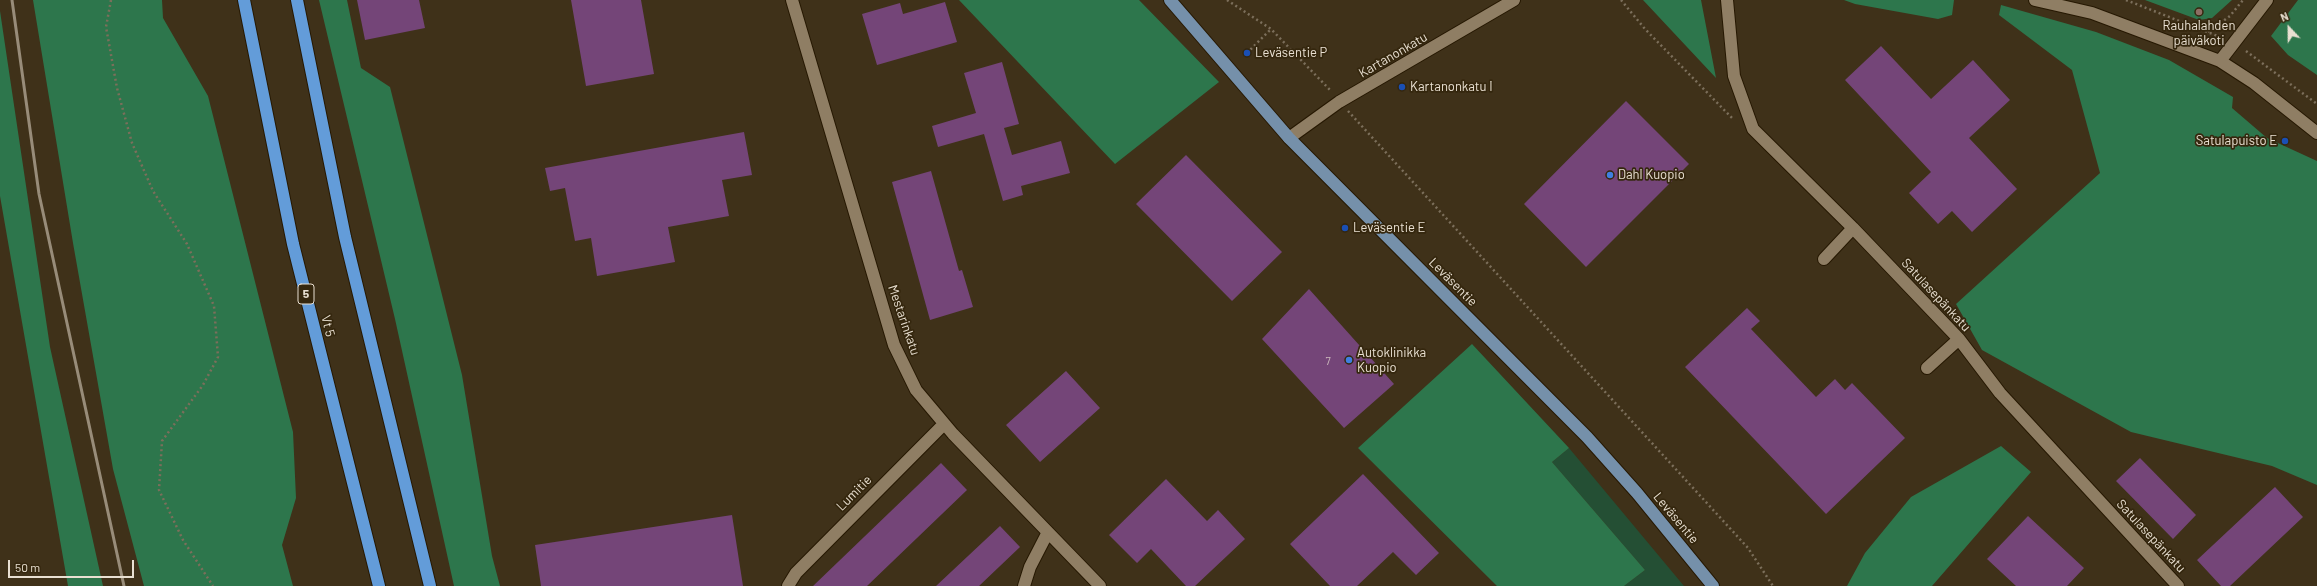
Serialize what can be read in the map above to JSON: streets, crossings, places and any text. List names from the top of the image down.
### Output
{
  "streets": {
    "highway": ["5", "Vt 5"],
    "main road": ["Leväsentie"],
    "street": [
      "Kartanonkatu",
      "Satulasepänkatu",
      "Mestarinkatu",
      "Lumitie"
    ]
  },
  "crossings": [
    ["Kartanonkatu", "Leväsentie"],
    ["Mestarinkatu", "Lumitie"]
  ],
  "places": [
    "Rauhalahden päiväkoti",
    "Leväsentie P",
    "Kartanonkatu I",
    "Satulapuisto E",
    "Dahl Kuopio",
    "Leväsentie E",
    "Autoklinikka Kuopio"
  ],
  "house_numbers": ["7"],
  "scale_bar": "50 m",
  "north": "top"
}
